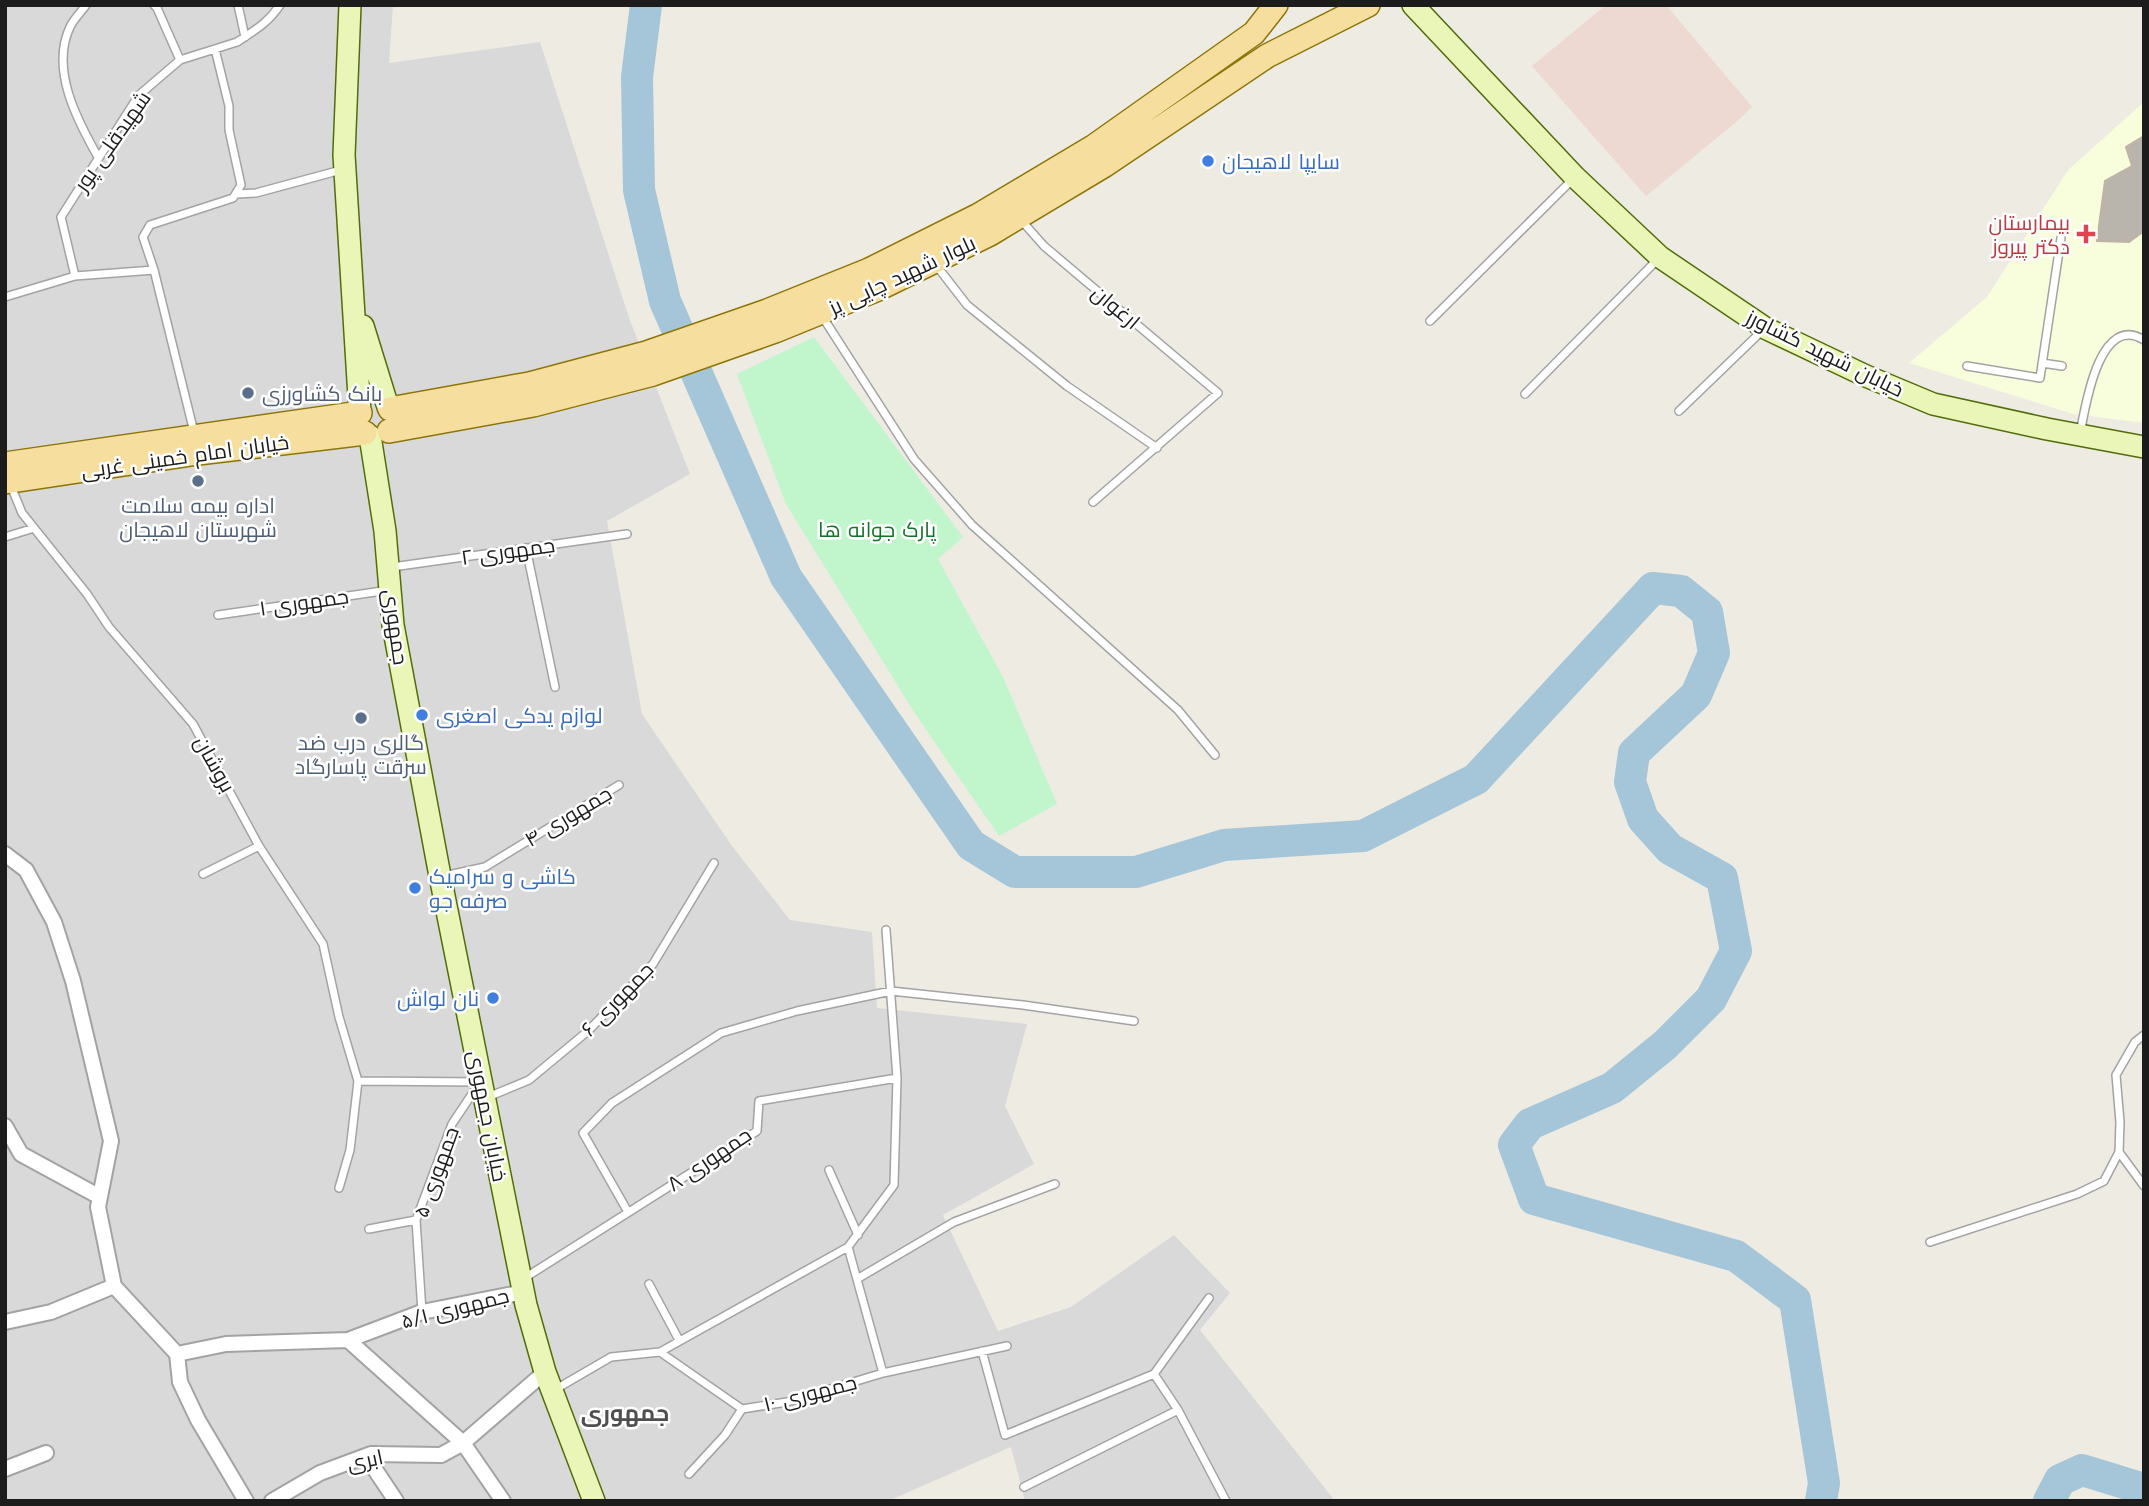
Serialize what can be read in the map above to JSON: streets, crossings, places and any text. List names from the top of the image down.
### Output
{
  "streets": {
    "main road": [
      "بلوار شهید چایی پز",
      "خیابان شهید کشاورز",
      "خیابان امام خمینی غربی",
      "جمهوری",
      "خیابان جمهوری"
    ],
    "street": ["جمهوری ۵/۱", "ابری"],
    "lane": [
      "شهیدقلی پور",
      "ارغوان",
      "جمهوری ۲",
      "جمهوری ۱",
      "بروشان",
      "جمهوری ۴",
      "جمهوری ۶",
      "جمهوری ۸",
      "جمهوری ۵",
      "جمهوری ۱۰"
    ]
  },
  "crossings": [
    ["بلوار شهید چایی پز", "ارغوان"],
    ["بلوار شهید چایی پز", "خیابان امام خمینی غربی"],
    ["بلوار شهید چایی پز", "جمهوری"],
    ["خیابان امام خمینی غربی", "جمهوری"],
    ["خیابان امام خمینی غربی", "بروشان"],
    ["جمهوری ۲", "جمهوری"],
    ["جمهوری ۱", "جمهوری"],
    ["جمهوری", "خیابان جمهوری"],
    ["جمهوری ۴", "خیابان جمهوری"],
    ["جمهوری ۶", "خیابان جمهوری"],
    ["جمهوری ۶", "جمهوری ۵"],
    ["خیابان جمهوری", "جمهوری ۸"],
    ["خیابان جمهوری", "جمهوری ۵"],
    ["خیابان جمهوری", "جمهوری ۵/۱"],
    ["جمهوری ۸", "جمهوری ۵/۱"],
    ["جمهوری ۵", "جمهوری ۵/۱"]
  ],
  "districts": ["جمهوری"],
  "parks": ["پارک جوانه ها"],
  "places": {
    "other": [
      "سایپا لاهیجان",
      "بانک کشاورزی",
      "اداره بیمه سلامت شهرستان لاهیجان",
      "لوازم یدکی اصغری",
      "گالری درب ضد سرقت پاسارگاد",
      "کاشی و سرامیک صرفه جو",
      "نان لواش"
    ],
    "health": ["بیمارستان دکتر پیروز"]
  }
}
